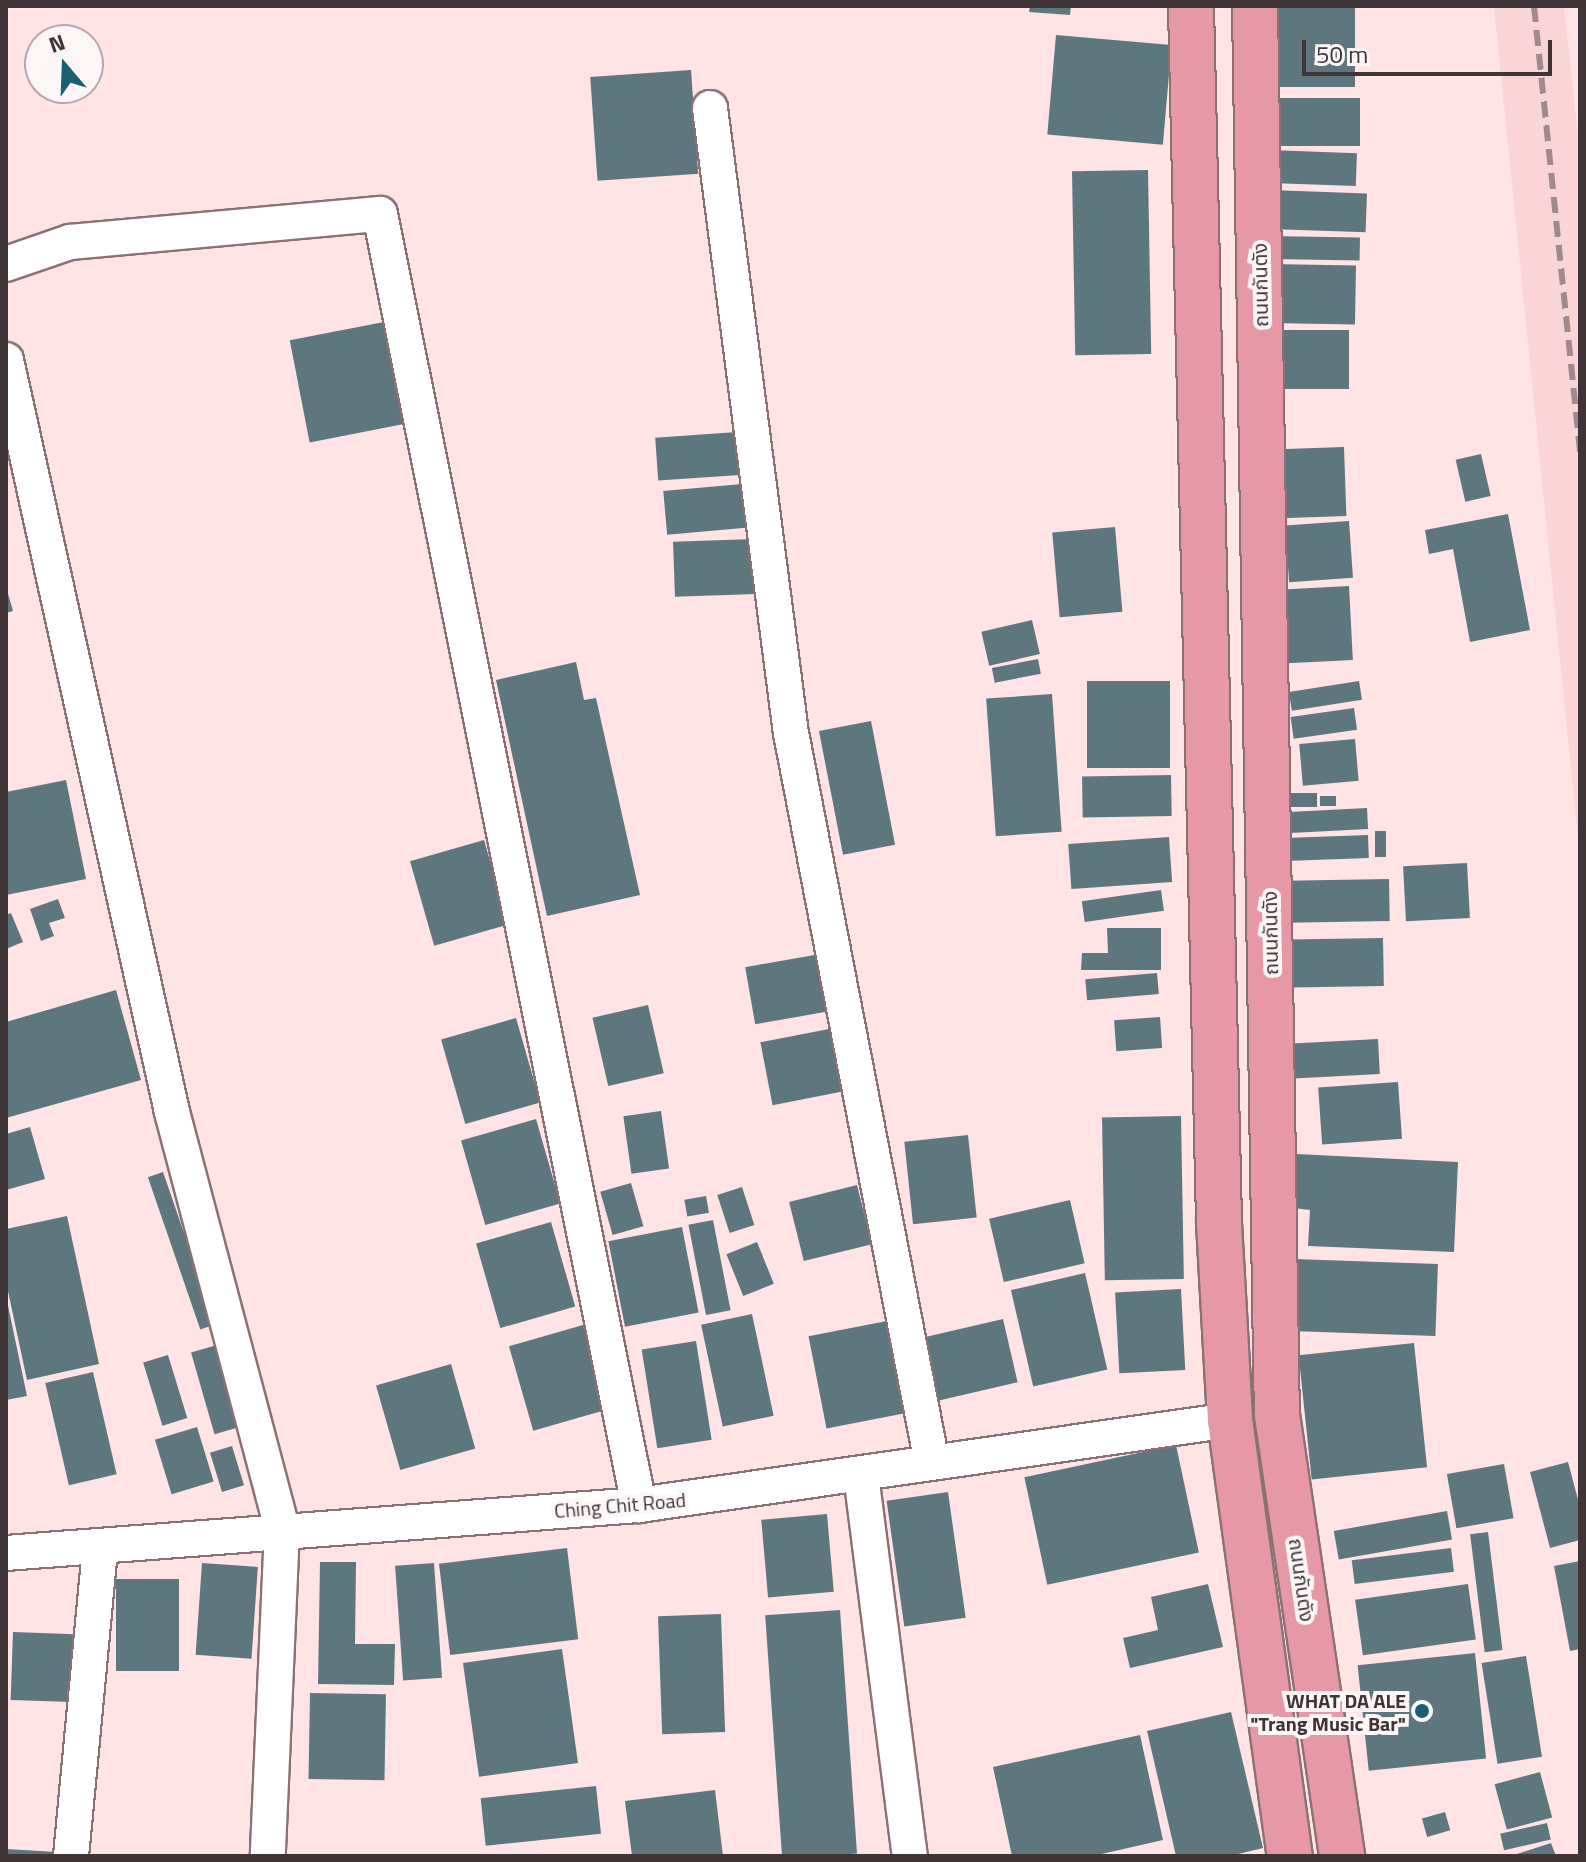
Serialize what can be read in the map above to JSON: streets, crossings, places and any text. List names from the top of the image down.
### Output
{
  "streets": {
    "main road": ["ถนนกันตัง"],
    "street": ["Ching Chit Road"]
  },
  "places": ["WHAT DA ALE \"Trang Music Bar\""],
  "scale_bar": "50 m",
  "north": "top"
}
